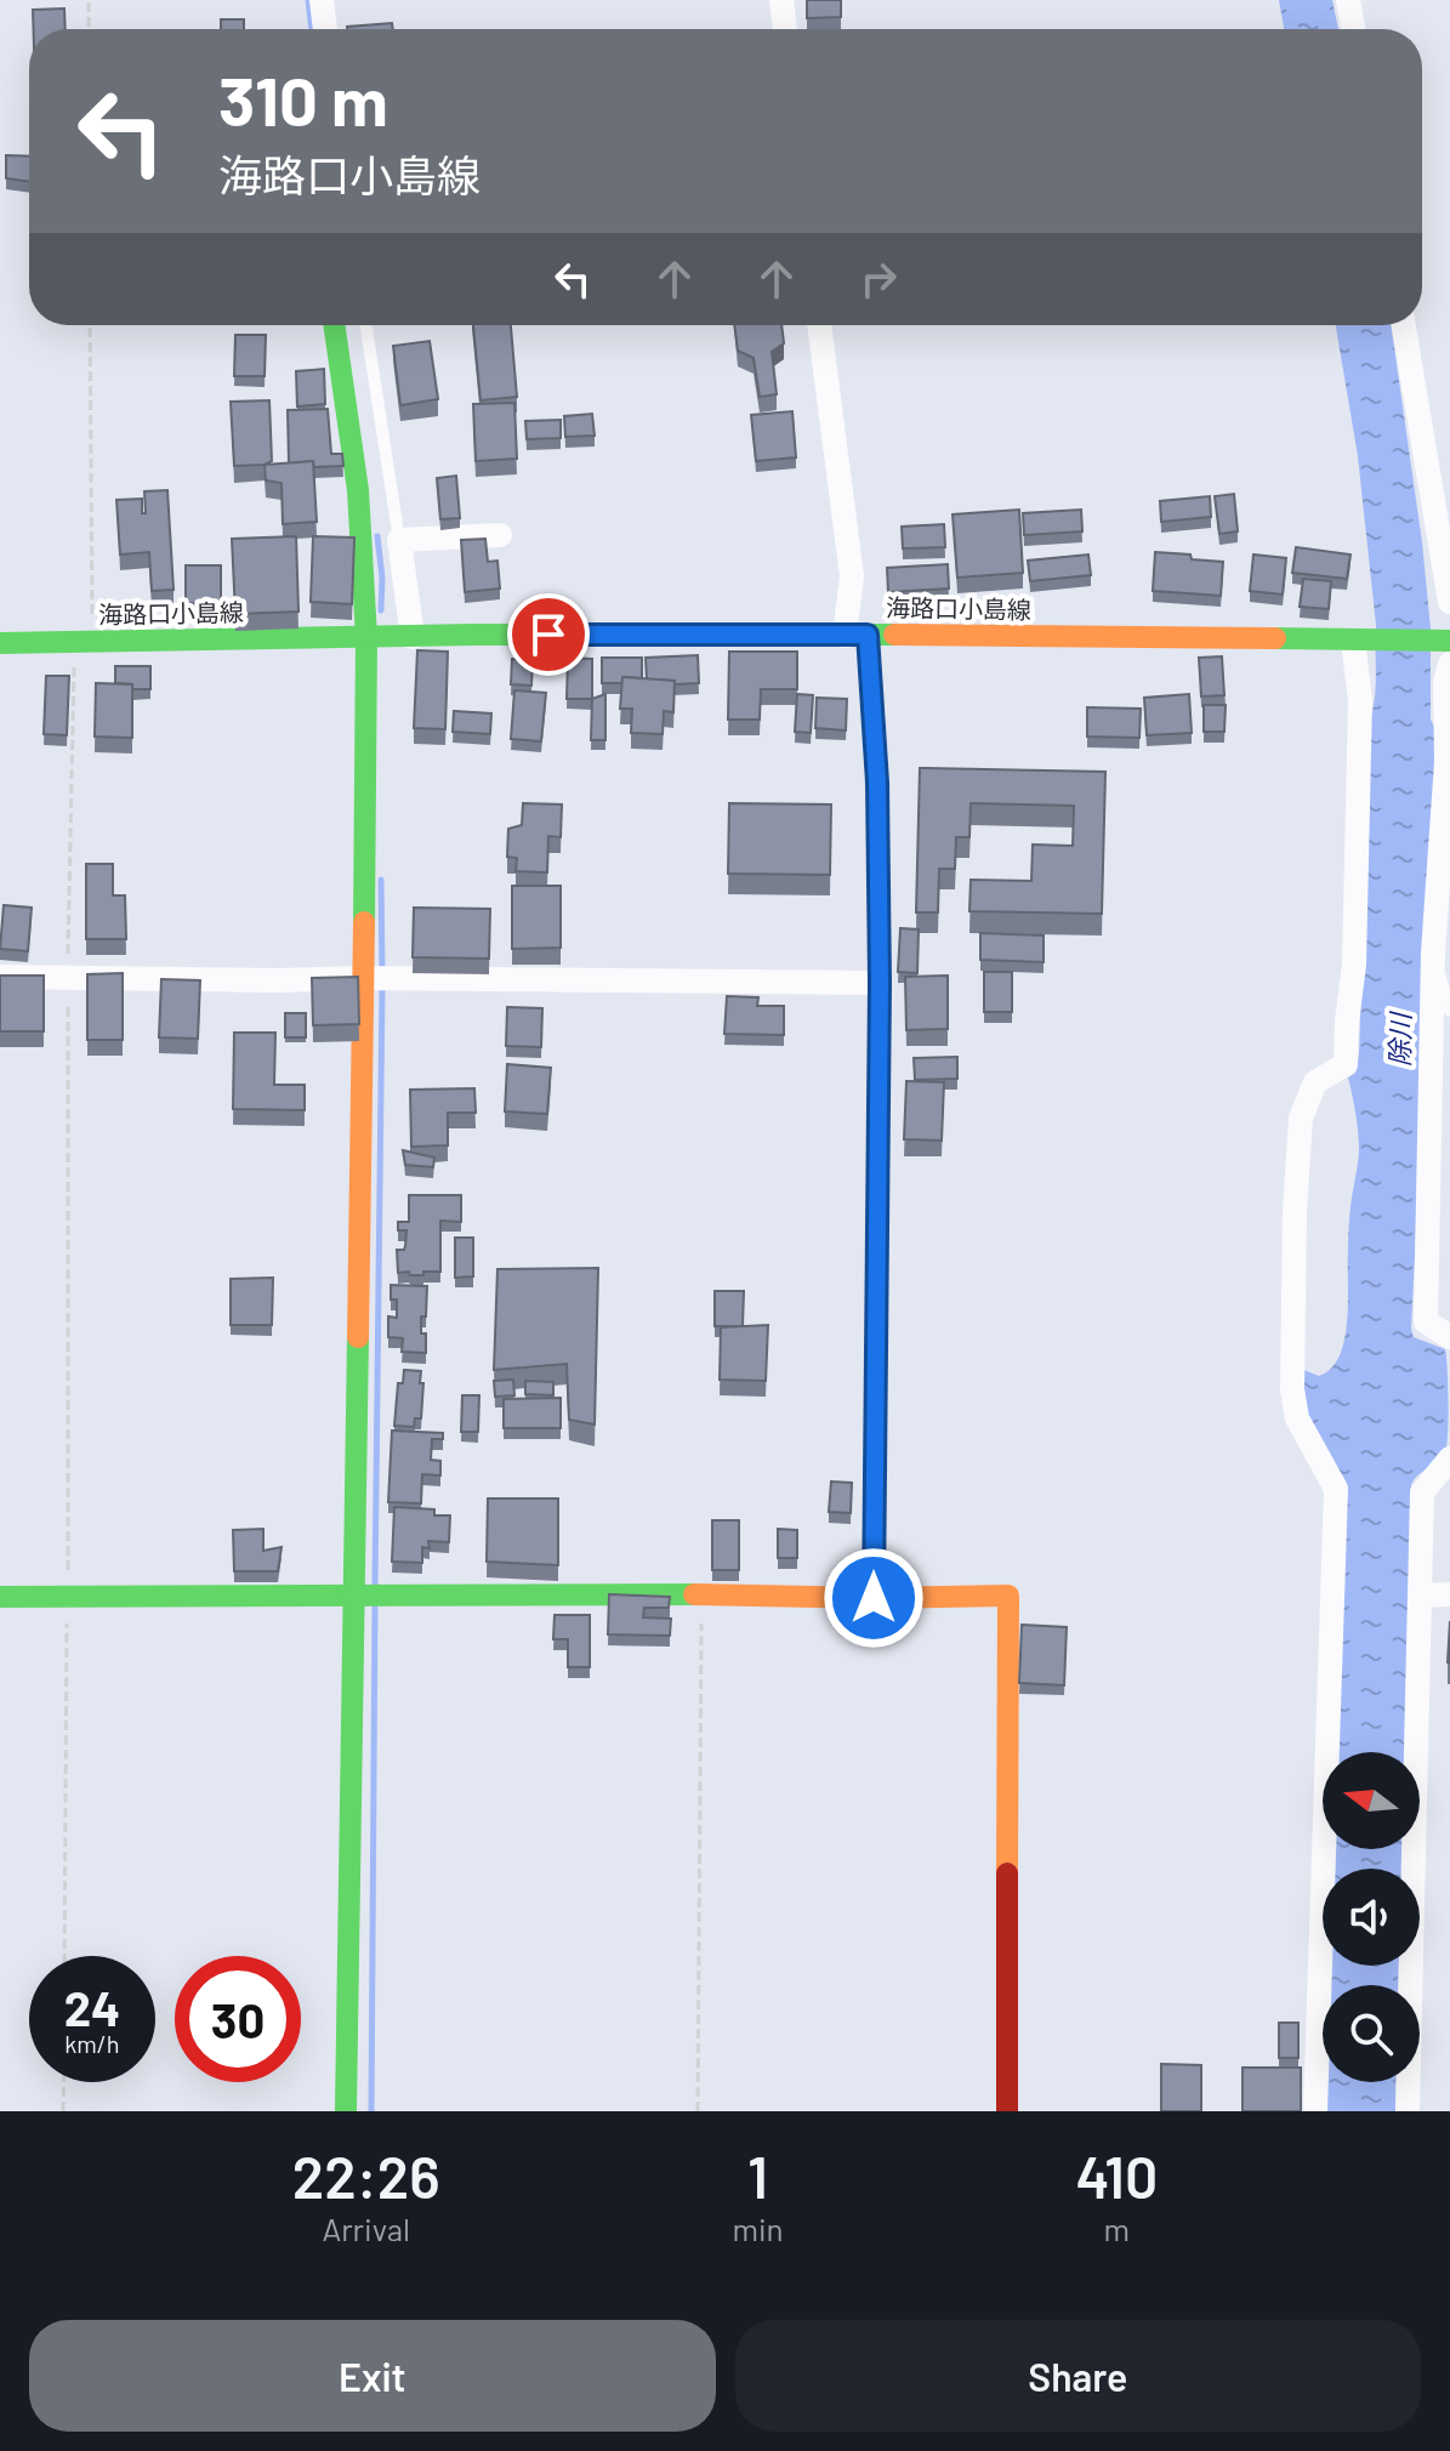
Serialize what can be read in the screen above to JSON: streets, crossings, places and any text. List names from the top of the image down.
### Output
{
  "streets": {
    "street": ["海路口小島線"]
  },
  "water": ["除川"],
  "north": "left",
  "page": {
    "turn": ["310 m", "海路口小島線"],
    "speed": "24 km/h",
    "limit": "30",
    "eta": [
      "22:26",
      "Arrival",
      "1",
      "min",
      "410",
      "m"
    ],
    "buttons": ["Exit", "Share"]
  }
}
